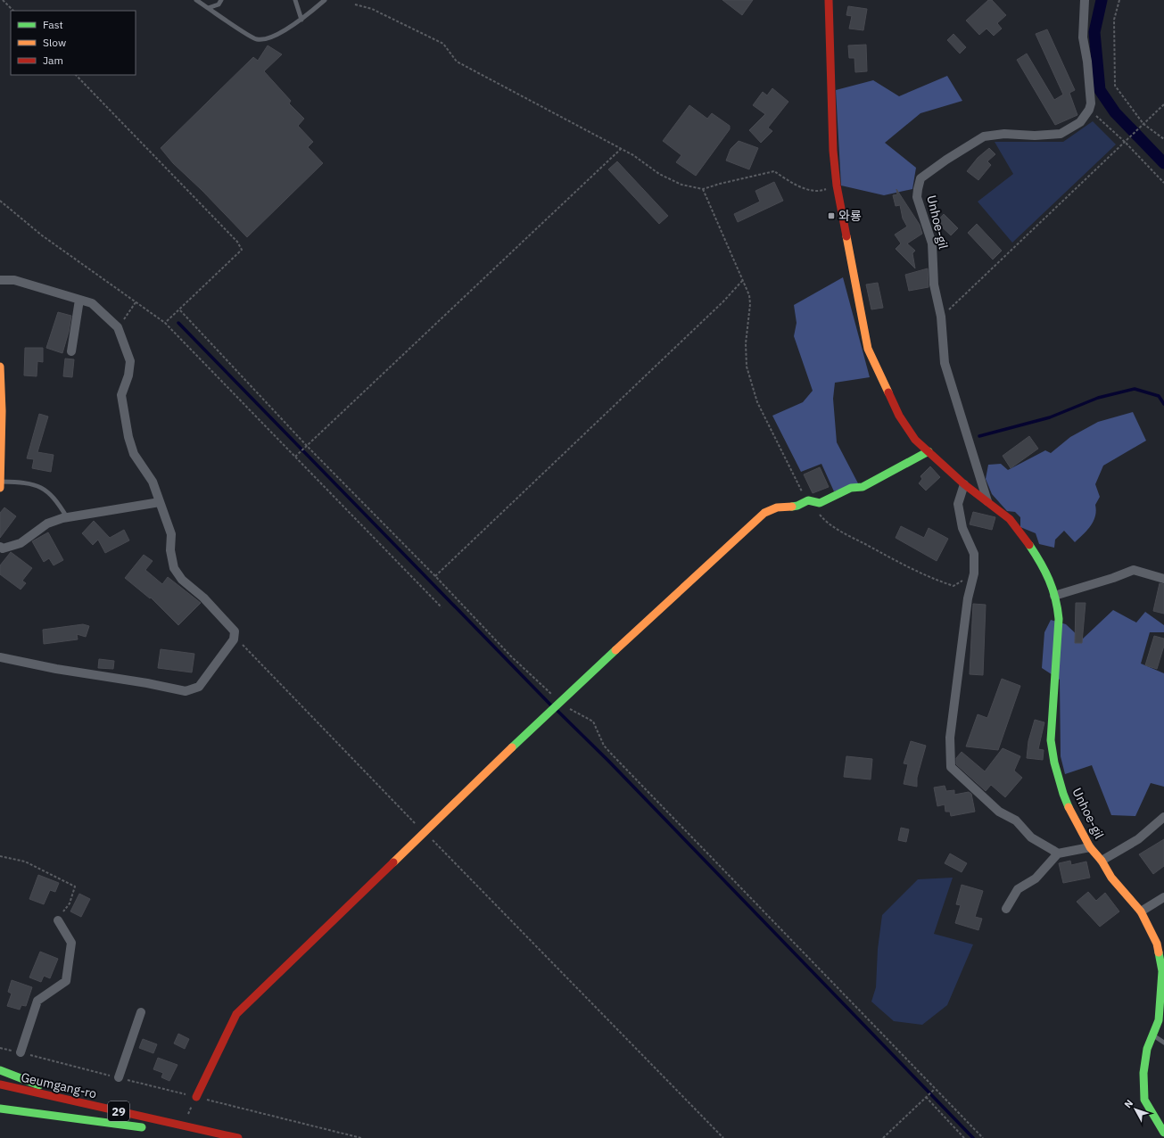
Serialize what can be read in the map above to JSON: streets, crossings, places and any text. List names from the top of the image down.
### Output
{
  "streets": {
    "main road": ["Unhoe-gil", "Geumgang-ro", "29"]
  },
  "places": {
    "transit": ["와룡"]
  },
  "legend": ["Fast", "Slow", "Jam"],
  "north": "top left"
}
